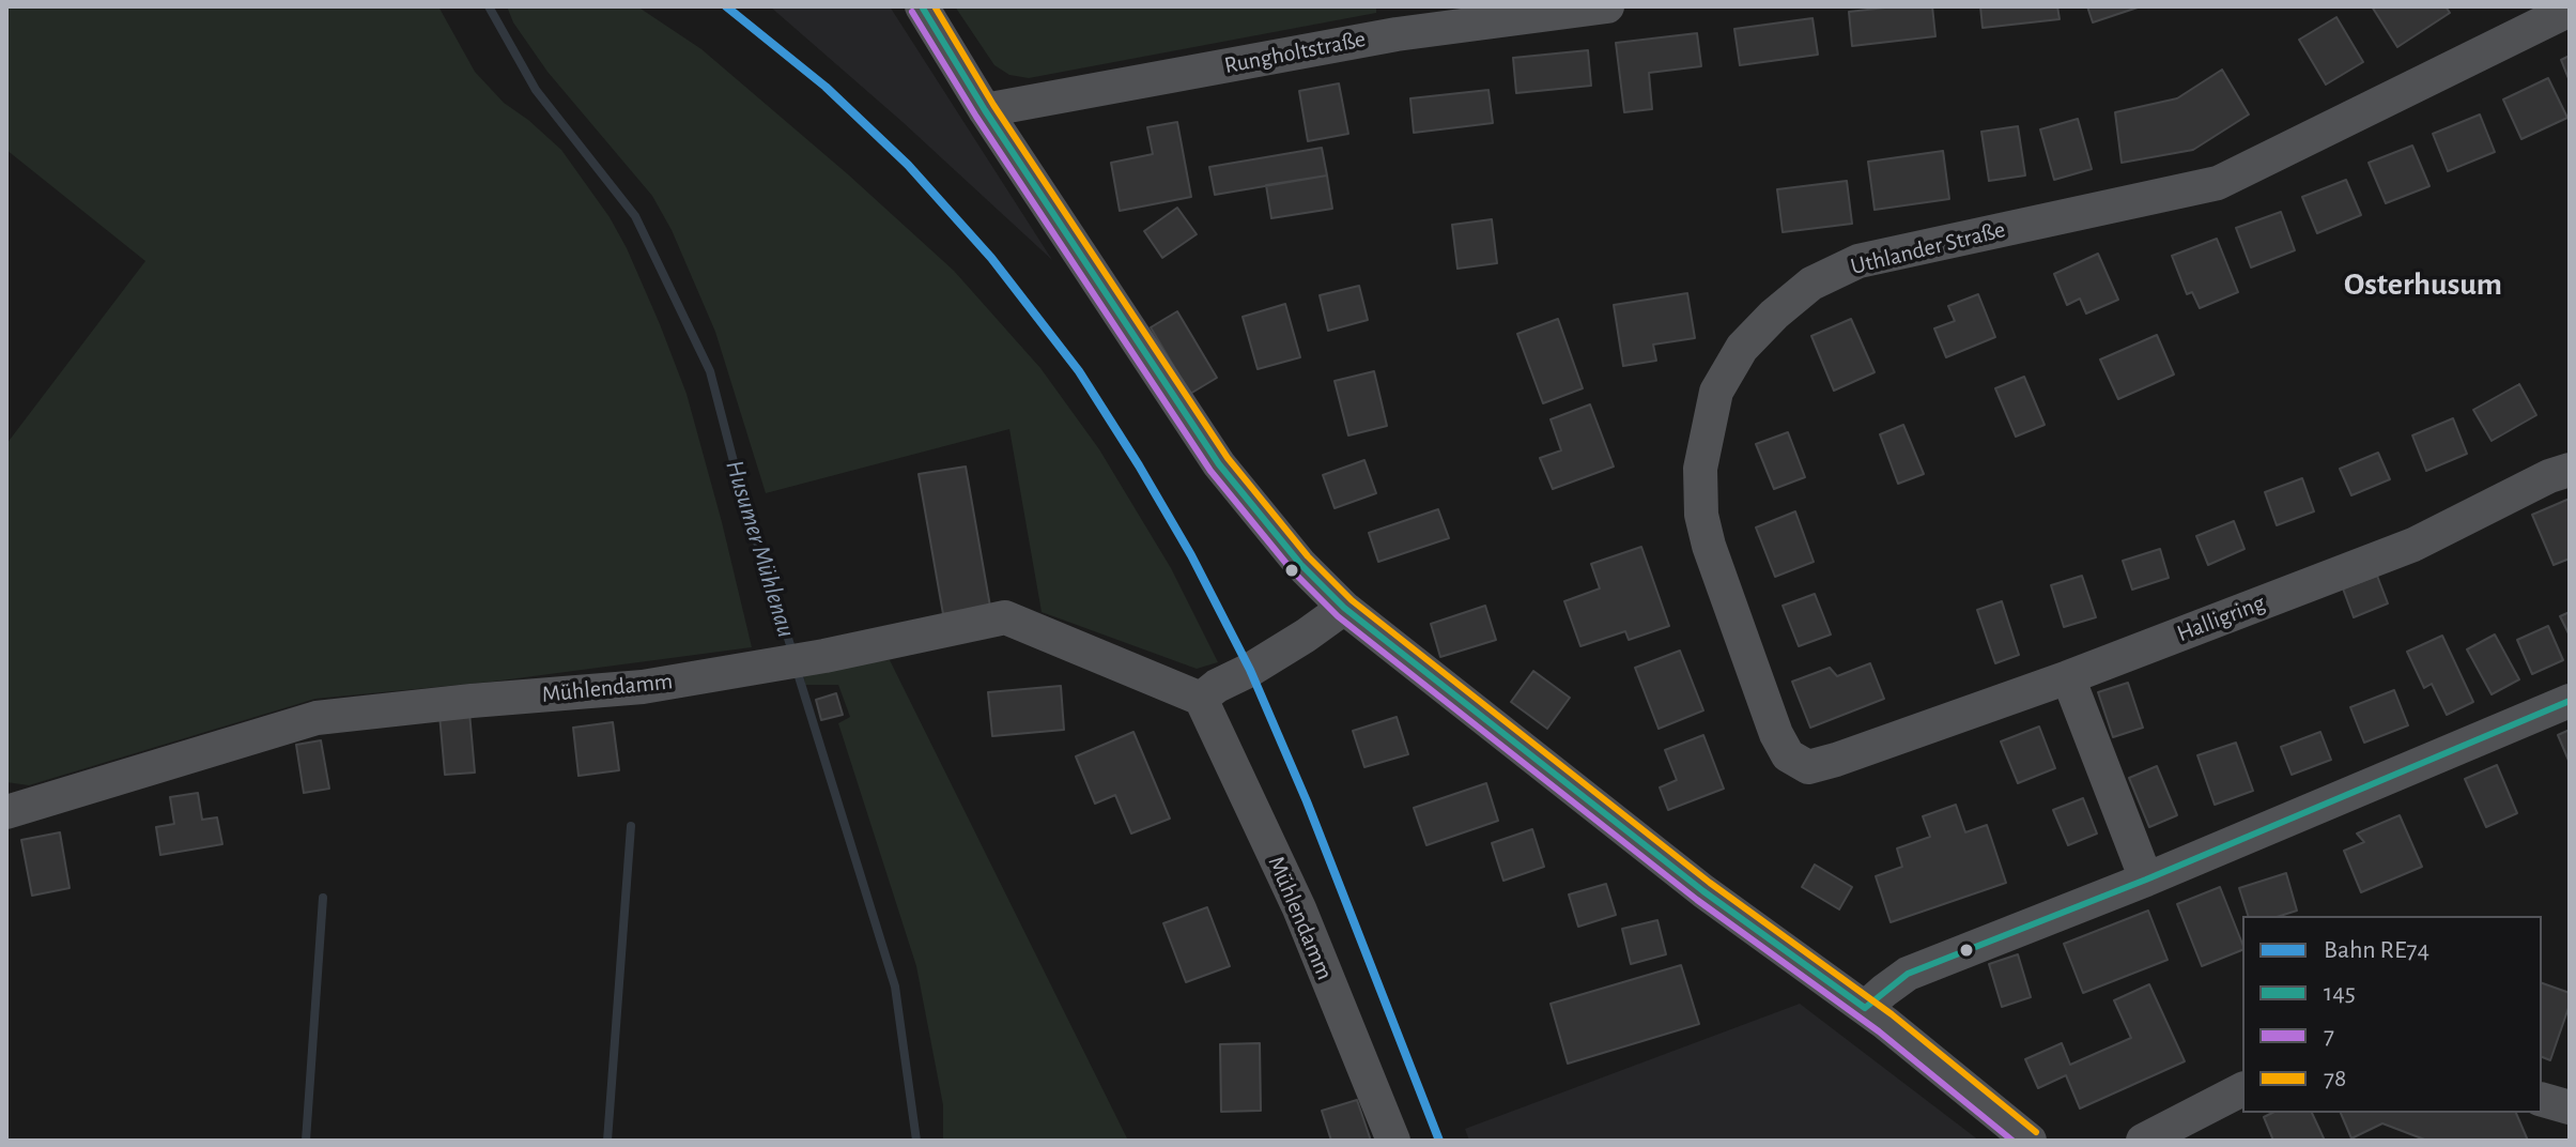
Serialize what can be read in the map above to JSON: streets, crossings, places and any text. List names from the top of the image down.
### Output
{
  "streets": {
    "street": [
      "Rungholtstraße",
      "Uthlander Straße",
      "Halligring",
      "Mühlendamm"
    ]
  },
  "crossings": [
    ["Uthlander Straße", "Halligring"]
  ],
  "districts": ["Osterhusum"],
  "water": ["Husumer Mühlenau"],
  "lines": [
    "rail line RE74",
    "transit line 145",
    "transit line 78",
    "transit line 7"
  ],
  "legend": [
    "Bahn RE74",
    "145",
    "7",
    "78"
  ]
}
